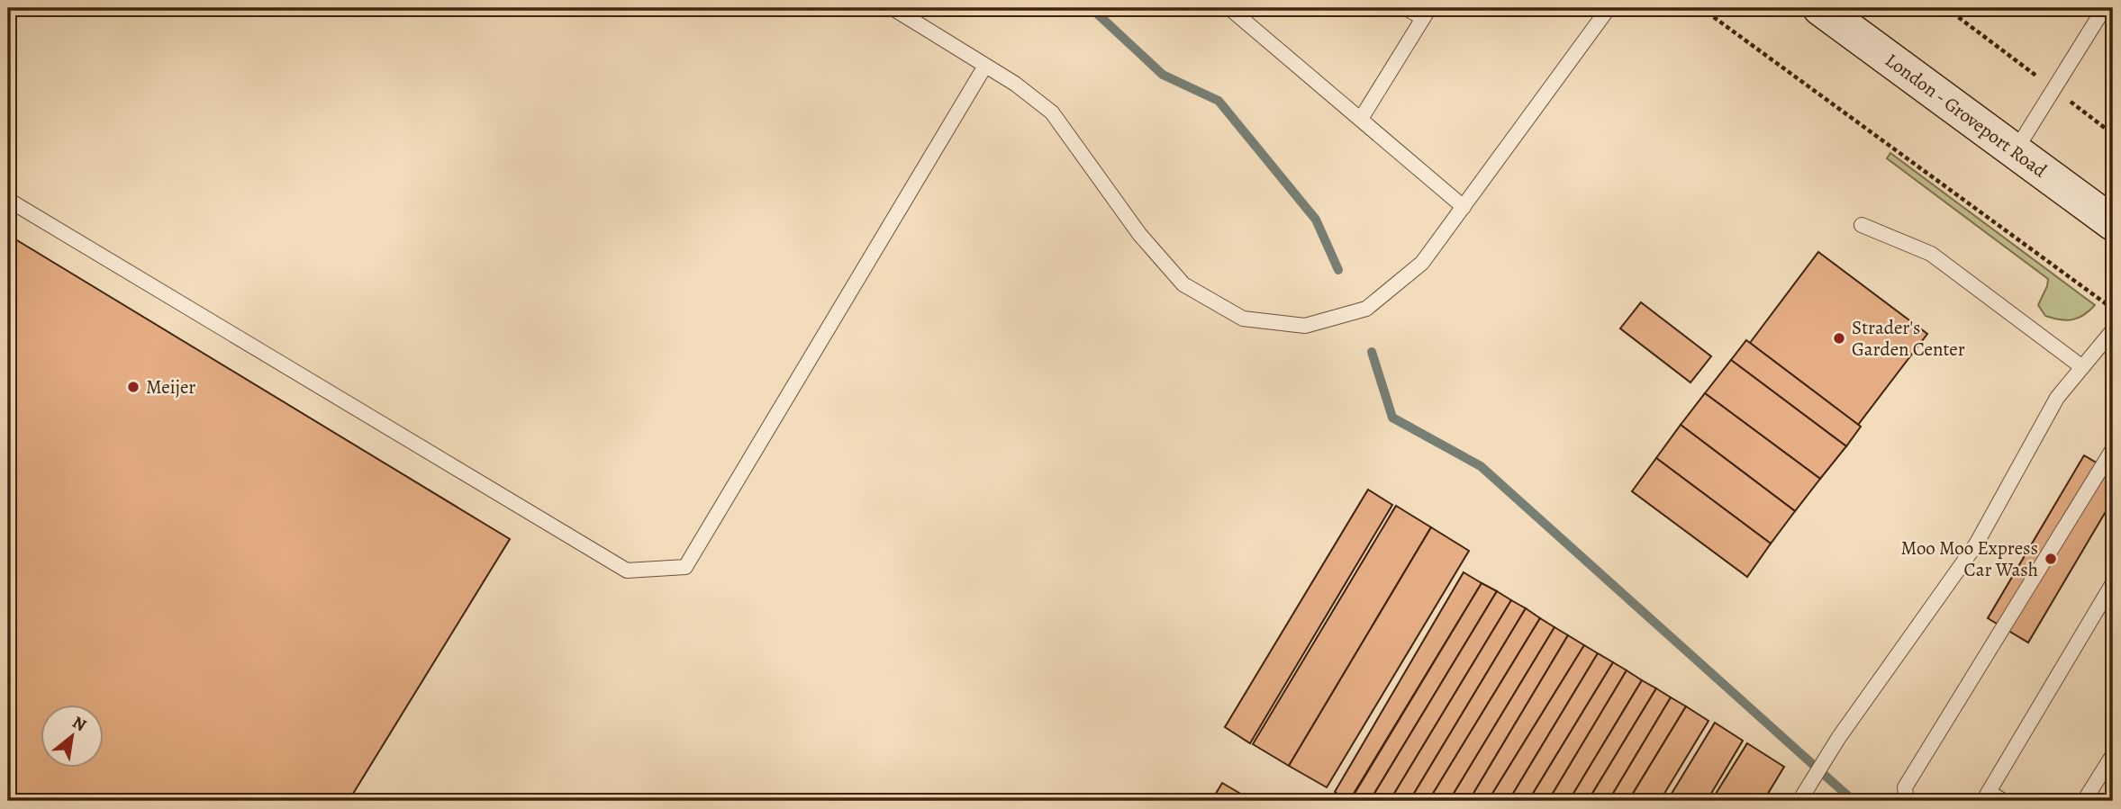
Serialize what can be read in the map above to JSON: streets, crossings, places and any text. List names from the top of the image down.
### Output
{
  "streets": {
    "main road": ["London - Groveport Road"]
  },
  "places": ["Strader's Garden Center", "Meijer", "Moo Moo Express Car Wash"],
  "north": "top right"
}
